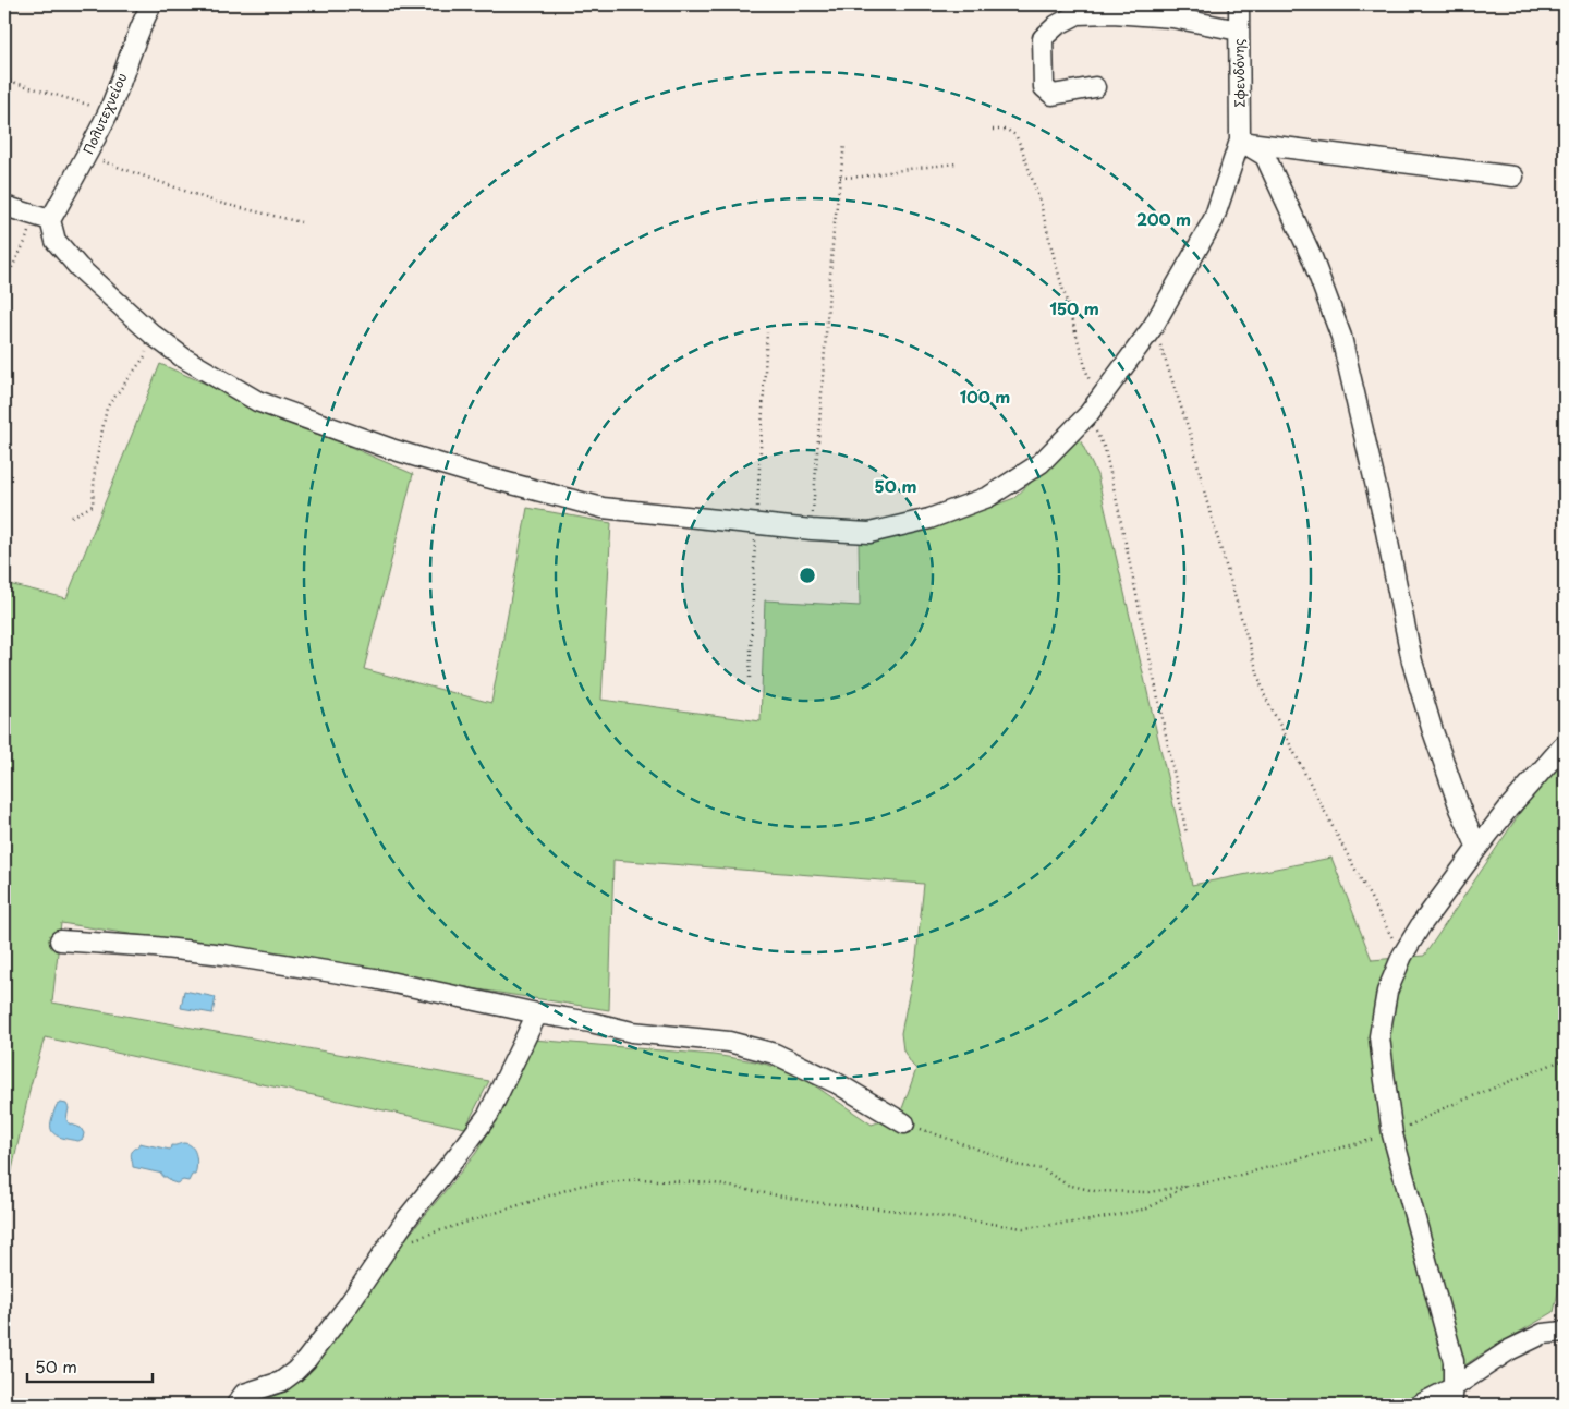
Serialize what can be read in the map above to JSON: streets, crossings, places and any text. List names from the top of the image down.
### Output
{
  "streets": {
    "street": ["Σφενδόνης", "Πολυτεχνείου"]
  },
  "crossings": [
    ["Σφενδόνης", "Πολυτεχνείου"]
  ],
  "scale_bar": "50 m",
  "rings": [
    "200 m",
    "150 m",
    "100 m",
    "50 m"
  ]
}
